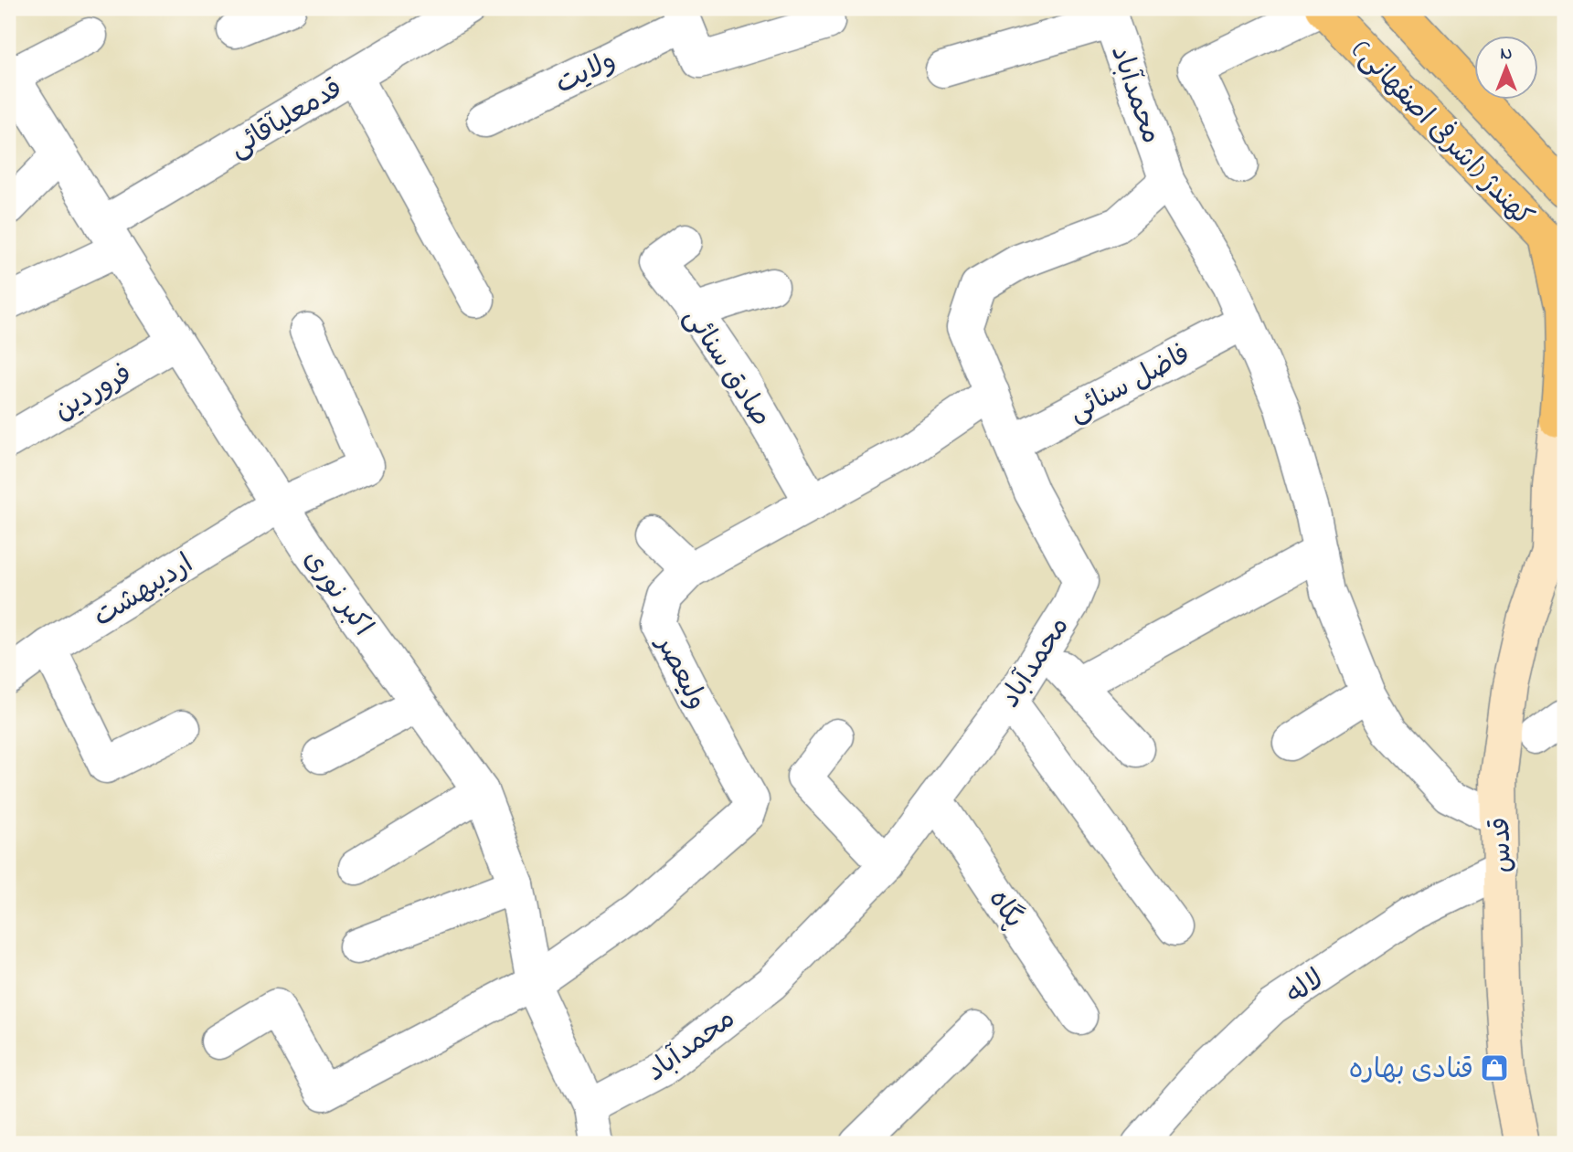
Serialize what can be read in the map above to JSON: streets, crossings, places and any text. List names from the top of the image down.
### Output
{
  "streets": {
    "main road": ["کهندژ (اشرفی اصفهانی)", "قدس"],
    "street": [
      "ولایت",
      "محمدآباد",
      "قدمعلیآقائی",
      "صادق سنائی",
      "فاضل سنائی",
      "فروردین",
      "اردیبهشت",
      "اکبر نوری",
      "ولیعصر",
      "پگاه",
      "لاله"
    ]
  },
  "crossings": [
    ["محمدآباد", "فاضل سنائی"],
    ["محمدآباد", "اکبر نوری"],
    ["محمدآباد", "ولیعصر"],
    ["محمدآباد", "قدس"],
    ["محمدآباد", "پگاه"],
    ["قدمعلیآقائی", "اکبر نوری"],
    ["صادق سنائی", "ولیعصر"],
    ["فروردین", "اکبر نوری"],
    ["اردیبهشت", "اکبر نوری"],
    ["اکبر نوری", "ولیعصر"],
    ["قدس", "لاله"]
  ],
  "places": {
    "shop": ["قنادی بهاره"]
  },
  "north": "top"
}
